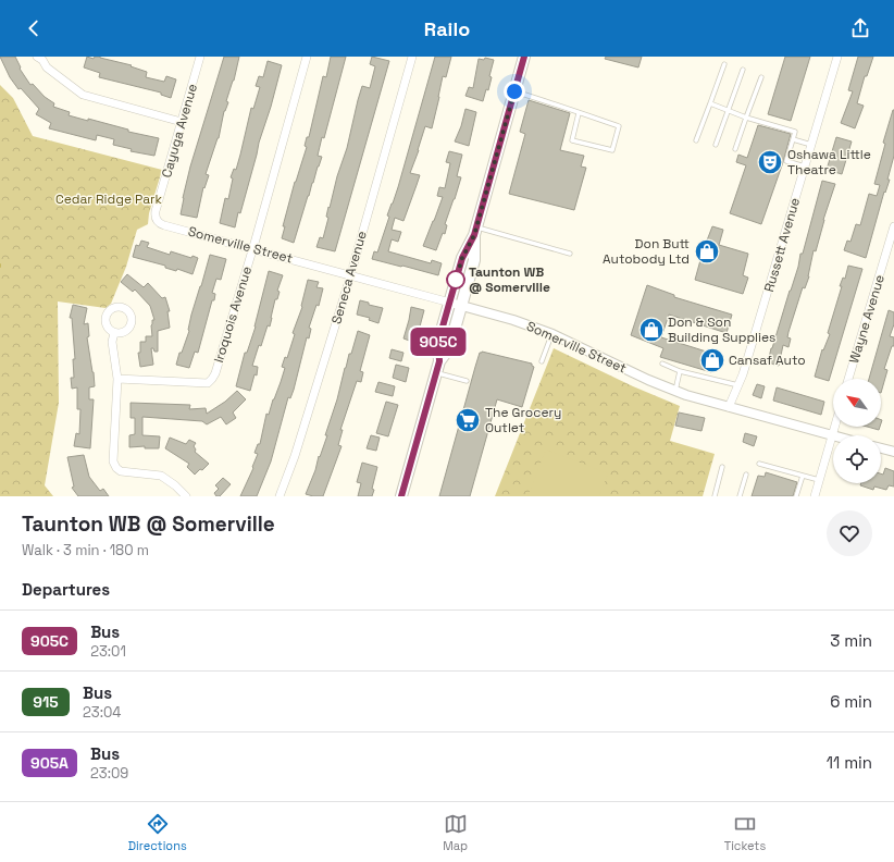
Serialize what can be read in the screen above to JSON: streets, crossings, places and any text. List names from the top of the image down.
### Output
{
  "streets": {
    "street": [
      "Cayuga Avenue",
      "Somerville Street",
      "Russett Avenue",
      "Seneca Avenue",
      "Iroquois Avenue",
      "Wayne Avenue"
    ]
  },
  "crossings": [
    ["Cayuga Avenue", "Somerville Street"],
    ["Somerville Street", "Russett Avenue"],
    ["Somerville Street", "Seneca Avenue"],
    ["Somerville Street", "Iroquois Avenue"]
  ],
  "parks": ["Cedar Ridge Park"],
  "places": {
    "theatre": ["Oshawa Little Theatre"],
    "shop": ["Don Butt Autobody Ltd", "Don & Son Building Supplies", "Cansaf Auto"],
    "other": ["Taunton WB @ Somerville"],
    "supermarket": ["The Grocery Outlet"]
  },
  "lines": ["bus line 905C"],
  "north": "top left",
  "page": {
    "header": "Railo",
    "on_map": "905C",
    "heading": [
      ["Taunton WB @ Somerville", "Walk · 3 min · 180 m"],
      "Departures"
    ],
    "list": [
      {
        "mark": "905C",
        "name": "Bus",
        "note": "23:01",
        "value": "3 min"
      },
      {
        "mark": "915",
        "name": "Bus",
        "note": "23:04",
        "value": "6 min"
      },
      {
        "mark": "905A",
        "name": "Bus",
        "note": "23:09",
        "value": "11 min"
      }
    ],
    "tabs": ["Directions", "Map", "Tickets"]
  }
}
